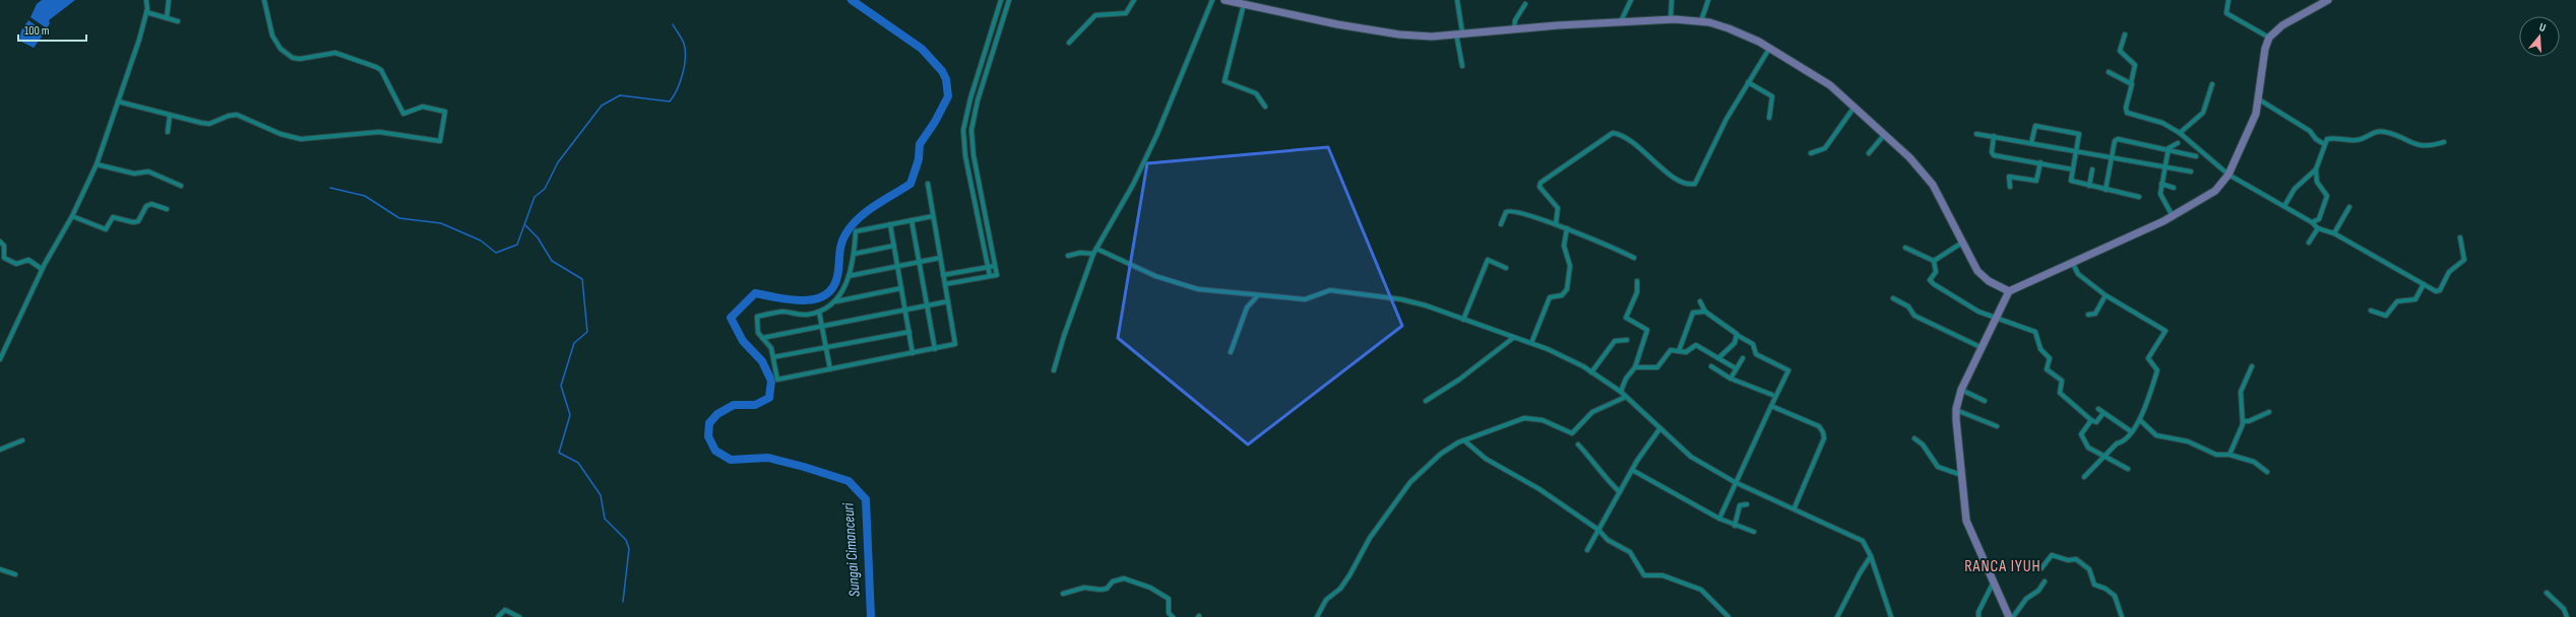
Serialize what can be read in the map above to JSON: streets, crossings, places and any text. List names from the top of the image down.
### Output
{
  "districts": ["RANCA IYUH"],
  "water": ["Sungai Cimanceuri"],
  "scale_bar": "100 m",
  "north": "top"
}
